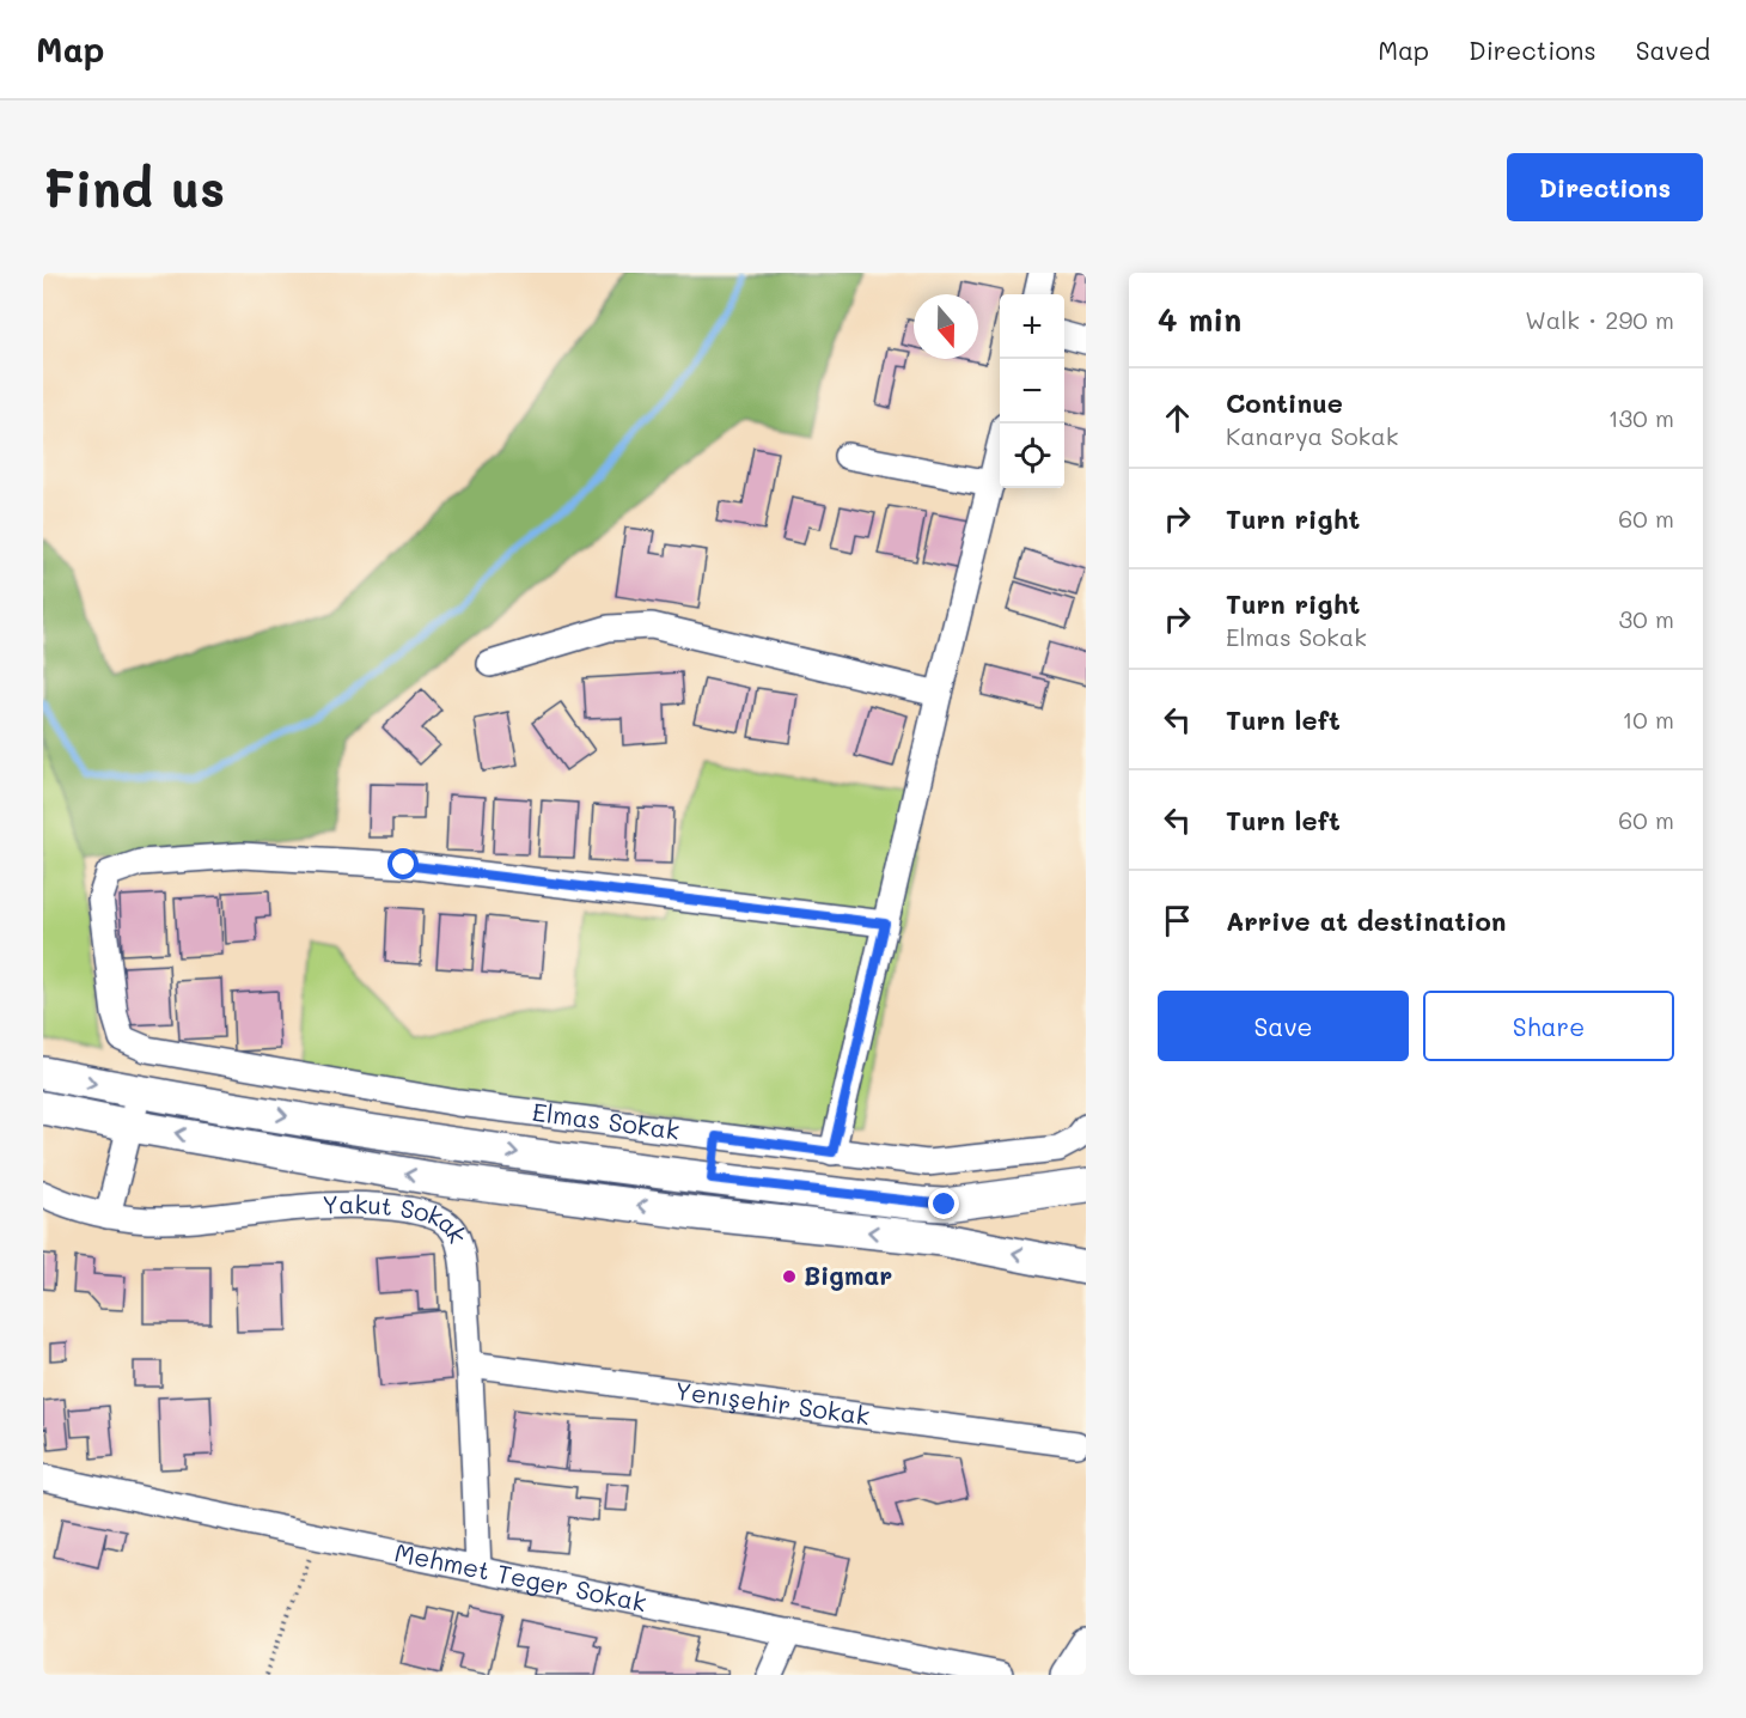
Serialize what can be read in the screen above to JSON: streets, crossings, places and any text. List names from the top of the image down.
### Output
{
  "streets": {
    "street": [
      "Elmas Sokak",
      "Yakut Sokak",
      "Yenışehir Sokak",
      "Mehmet Teger Sokak"
    ]
  },
  "crossings": [
    ["Yakut Sokak", "Yenışehir Sokak"],
    ["Yakut Sokak", "Mehmet Teger Sokak"]
  ],
  "places": ["Bigmar"],
  "north": "bottom",
  "page": {
    "header": "Map",
    "nav": ["Map", "Directions", "Saved"],
    "buttons": [
      "Directions",
      ["Save", "Share"]
    ],
    "title": "Find us",
    "heading": ["4 min", "Walk · 290 m"],
    "map_buttons": ["+", "−"],
    "list": [
      ["Continue", "Kanarya Sokak", "130 m"],
      ["Turn right", "60 m"],
      ["Turn right", "Elmas Sokak", "30 m"],
      ["Turn left", "10 m"],
      ["Turn left", "60 m"],
      "Arrive at destination"
    ]
  }
}
